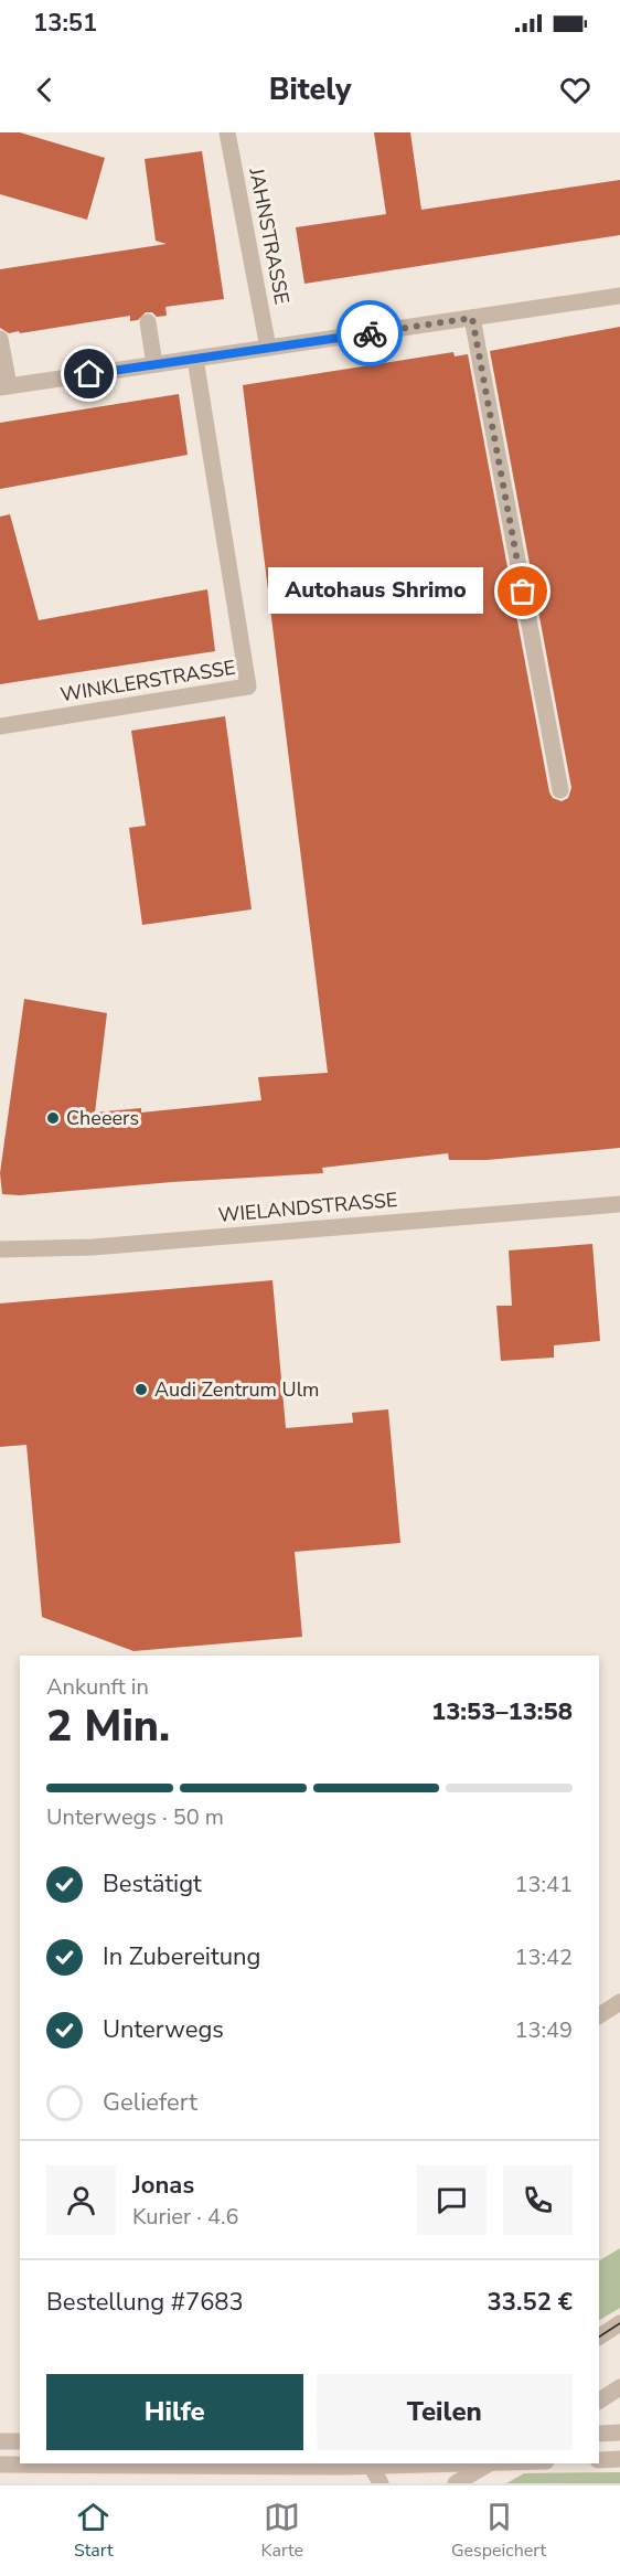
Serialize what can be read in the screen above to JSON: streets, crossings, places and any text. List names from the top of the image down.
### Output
{
  "streets": {
    "street": ["JAHNSTRASSE", "WINKLERSTRASSE", "WIELANDSTRASSE"]
  },
  "places": ["Autohaus Shrimo", "Cheeers", "Audi Zentrum Ulm"],
  "page": {
    "status": "13:51",
    "header": "Bitely",
    "bubble": "Autohaus Shrimo",
    "heading": ["2 Min.", "Ankunft in", "13:53–13:58"],
    "panel": [
      "Jonas",
      "Kurier · 4.6",
      "Bestellung #7683",
      "33.52 €"
    ],
    "bar": "Unterwegs · 50 m",
    "list": [
      ["Bestätigt", "13:41"],
      ["In Zubereitung", "13:42"],
      ["Unterwegs", "13:49"],
      "Geliefert"
    ],
    "buttons": ["Hilfe", "Teilen"],
    "tabs": ["Start", "Karte", "Gespeichert"]
  }
}
